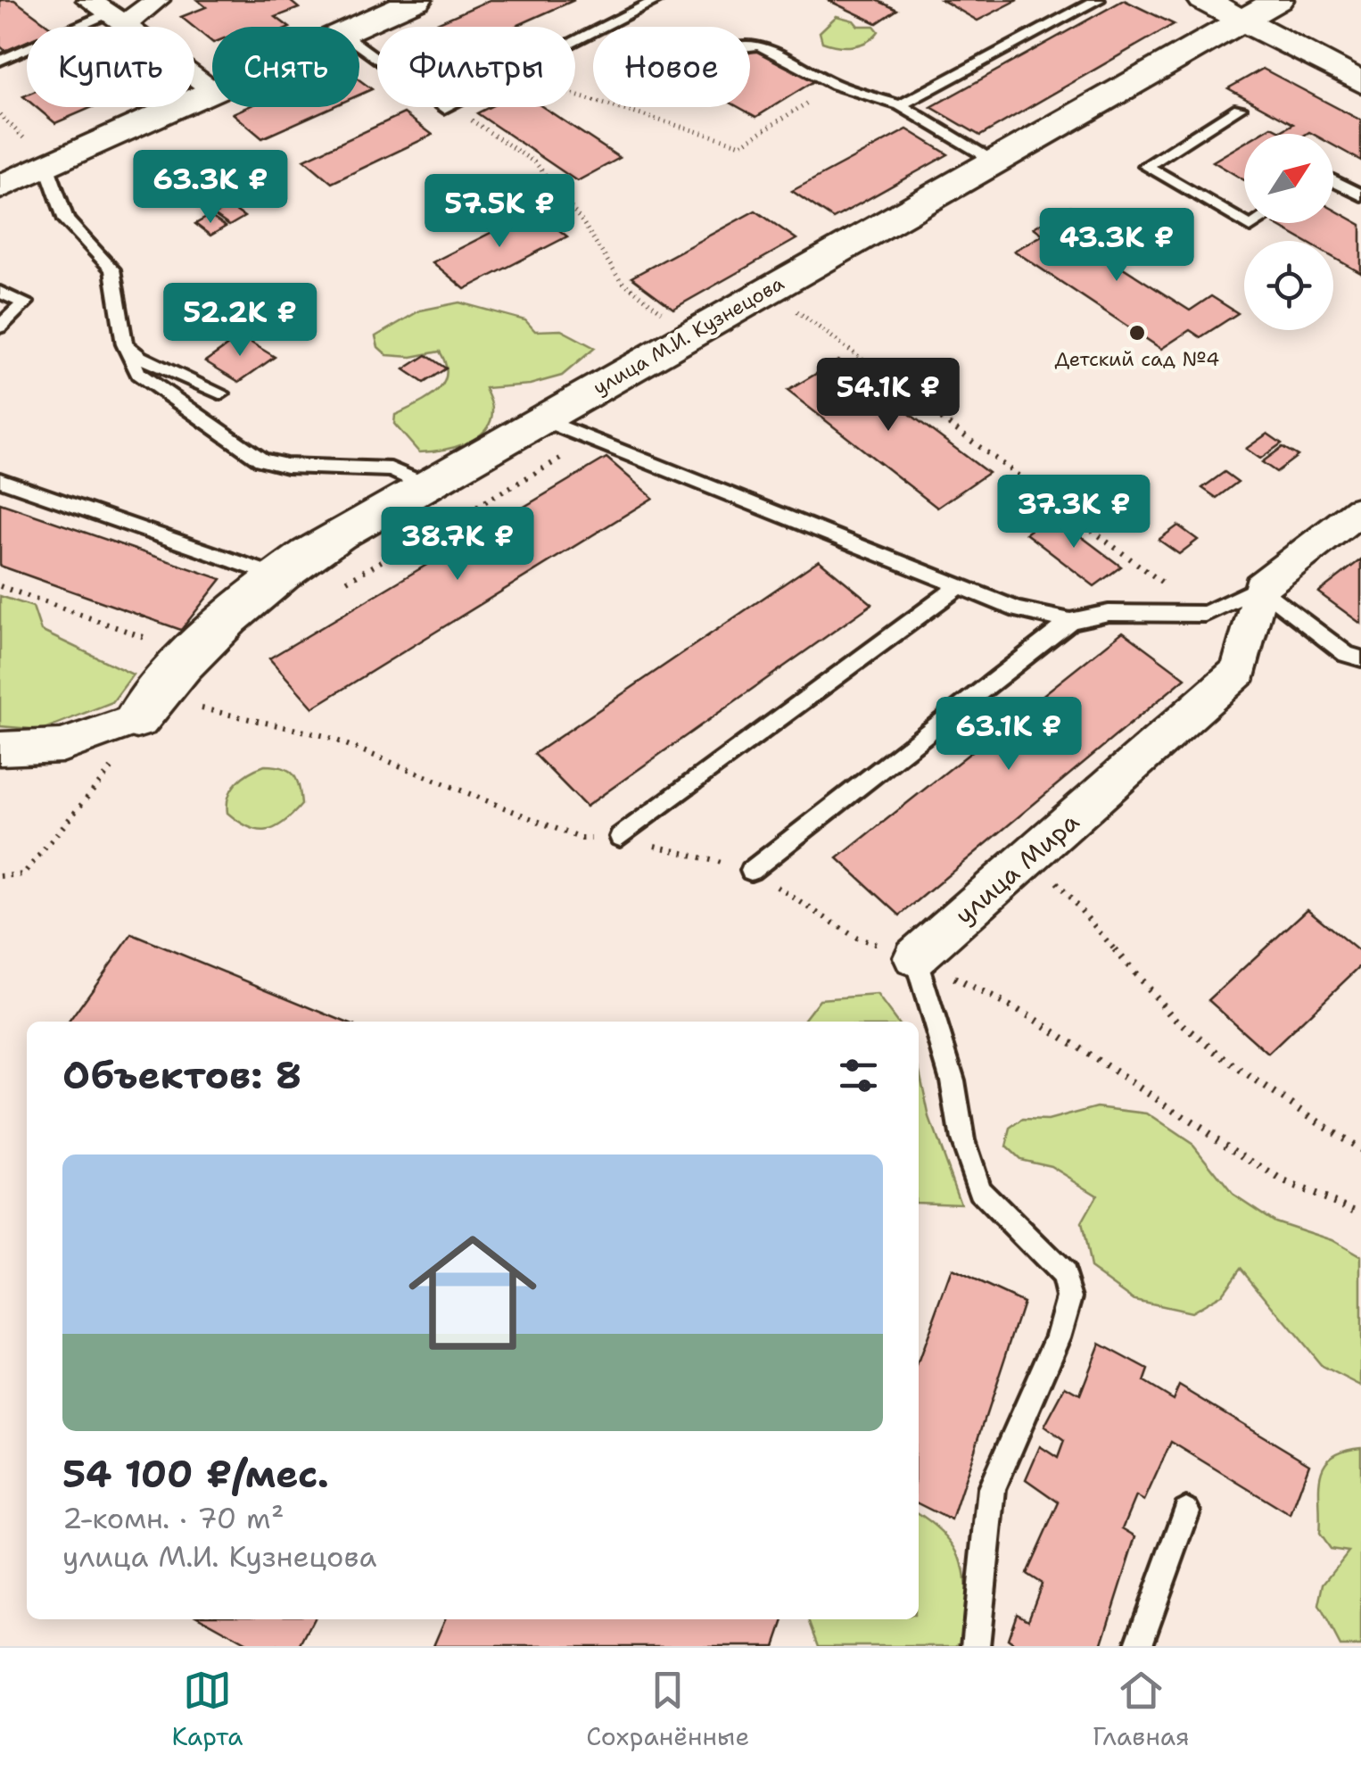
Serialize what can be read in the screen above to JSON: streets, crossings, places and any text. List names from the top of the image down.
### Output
{
  "streets": {
    "street": ["улица М.И. Кузнецова", "улица Мира"]
  },
  "places": ["Детский сад №4"],
  "north": "top right",
  "page": {
    "chip": [
      "Купить",
      "Снять",
      "Фильтры",
      "Новое"
    ],
    "price": [
      "63.3K ₽",
      "57.5K ₽",
      "43.3K ₽",
      "52.2K ₽",
      "54.1K ₽",
      "37.3K ₽",
      "38.7K ₽",
      "63.1K ₽"
    ],
    "heading": "Объектов: 8",
    "list": [
      {
        "name": "54 100 ₽/мес.",
        "note": "2-комн. · 70 m² · улица М.И. Кузнецова"
      }
    ],
    "tabs": ["Карта", "Сохранённые", "Главная"]
  }
}
